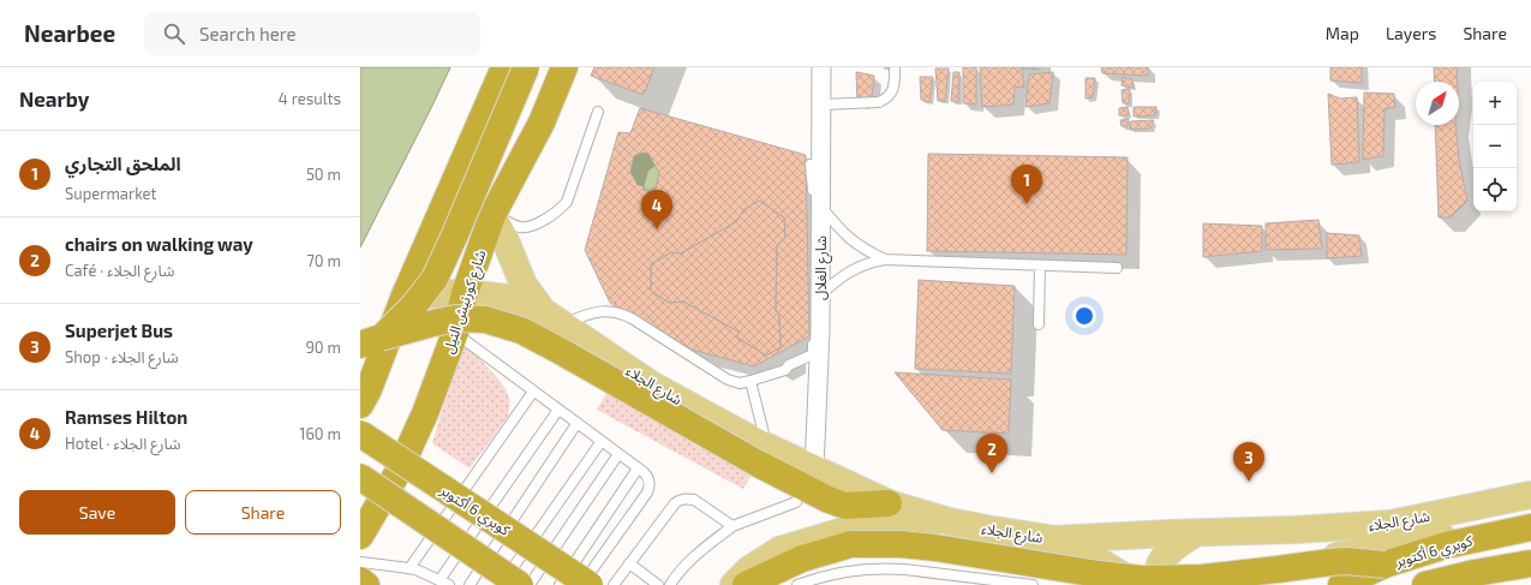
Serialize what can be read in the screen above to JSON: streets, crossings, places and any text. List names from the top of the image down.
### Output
{
  "streets": {
    "highway": ["شارع كورنيش النيل", "كوبري 6 أكتوبر"],
    "main road": ["شارع الجلاء"],
    "street": ["شارع الغلال"]
  },
  "crossings": [
    ["شارع الغلال", "شارع الجلاء"],
    ["شارع كورنيش النيل", "شارع الجلاء"]
  ],
  "north": "top right",
  "page": {
    "header": "Nearbee",
    "search": "Search here",
    "nav": ["Map", "Layers", "Share"],
    "heading": ["Nearby", "4 results"],
    "map_buttons": ["+", "−"],
    "list": [
      {
        "mark": "1",
        "name": "الملحق التجاري",
        "note": "Supermarket",
        "value": "50 m"
      },
      {
        "mark": "2",
        "name": "chairs on walking way",
        "note": "Café · شارع الجلاء",
        "value": "70 m"
      },
      {
        "mark": "3",
        "name": "Superjet Bus",
        "note": "Shop · شارع الجلاء",
        "value": "90 m"
      },
      {
        "mark": "4",
        "name": "Ramses Hilton",
        "note": "Hotel · شارع الجلاء",
        "value": "160 m"
      }
    ],
    "pins": [
      "1",
      "4",
      "2",
      "3"
    ],
    "buttons": ["Save", "Share"]
  }
}
